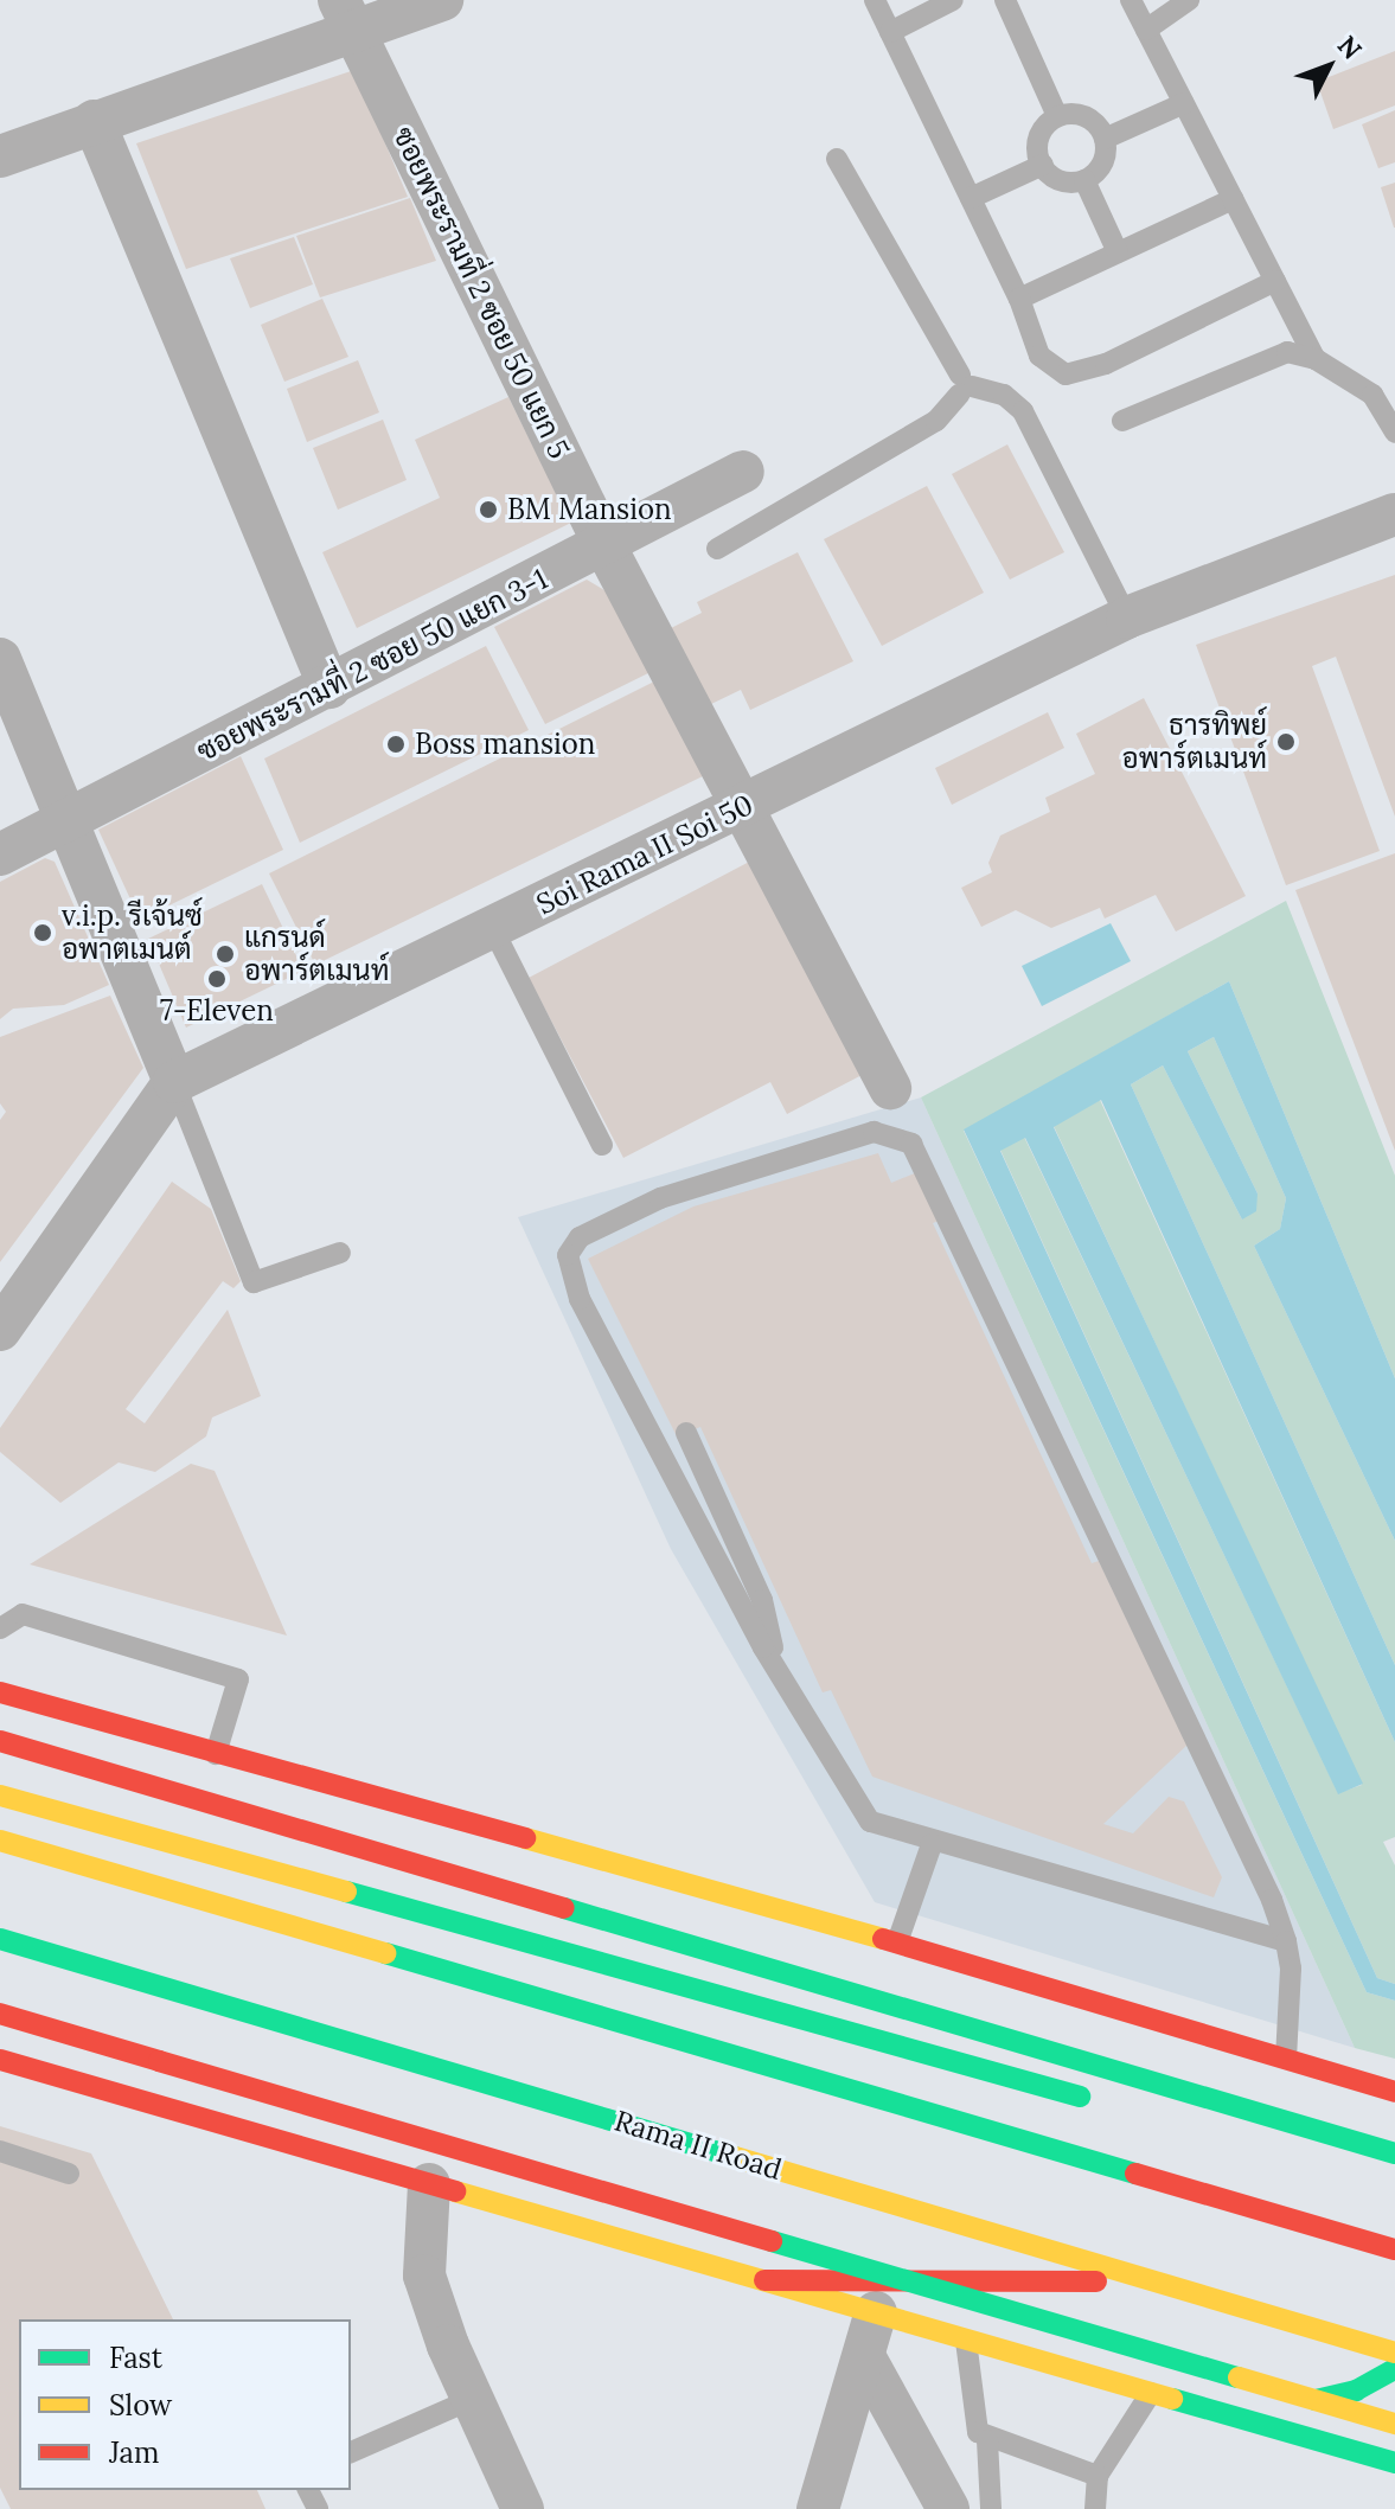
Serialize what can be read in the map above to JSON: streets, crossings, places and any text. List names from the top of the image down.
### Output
{
  "streets": {
    "main road": ["Rama II Road"],
    "street": ["ซอยพระรามที่ 2 ซอย 50 แยก 5", "ซอยพระรามที่ 2 ซอย 50 แยก 3-1", "Soi Rama II Soi 50"]
  },
  "crossings": [
    ["ซอยพระรามที่ 2 ซอย 50 แยก 5", "ซอยพระรามที่ 2 ซอย 50 แยก 3-1"],
    ["ซอยพระรามที่ 2 ซอย 50 แยก 5", "Soi Rama II Soi 50"]
  ],
  "places": [
    "BM Mansion",
    "ธารทิพย์ อพาร์ตเมนท์",
    "Boss mansion",
    "v.i.p. รีเจ้นซ์ อพาตเมนต์",
    "แกรนด์ อพาร์ตเมนท์",
    "7-Eleven"
  ],
  "legend": ["Fast", "Slow", "Jam"],
  "north": "top right"
}
